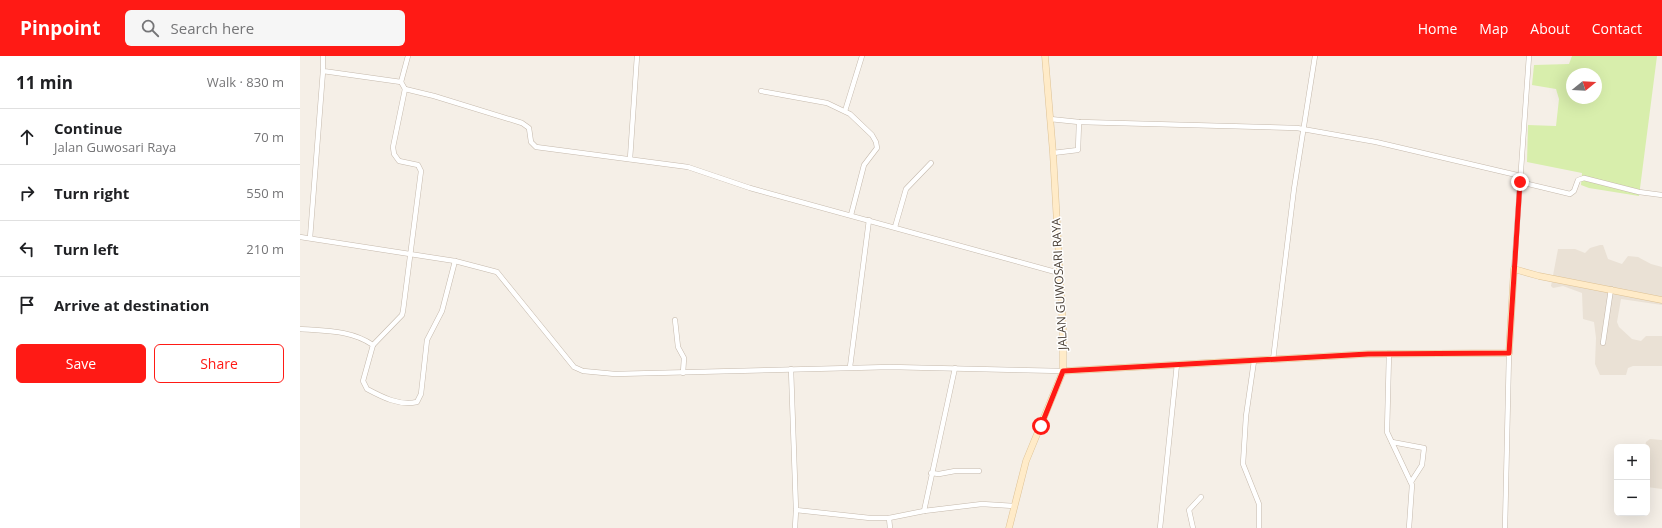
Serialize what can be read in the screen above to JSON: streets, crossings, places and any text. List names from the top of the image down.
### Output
{
  "streets": {
    "street": ["JALAN GUWOSARI RAYA"]
  },
  "north": "right",
  "page": {
    "header": "Pinpoint",
    "search": "Search here",
    "nav": [
      "Home",
      "Map",
      "About",
      "Contact"
    ],
    "heading": ["11 min", "Walk · 830 m"],
    "list": [
      ["Continue", "Jalan Guwosari Raya", "70 m"],
      ["Turn right", "550 m"],
      ["Turn left", "210 m"],
      "Arrive at destination"
    ],
    "buttons": ["Save", "Share"],
    "map_buttons": ["+", "−"]
  }
}
